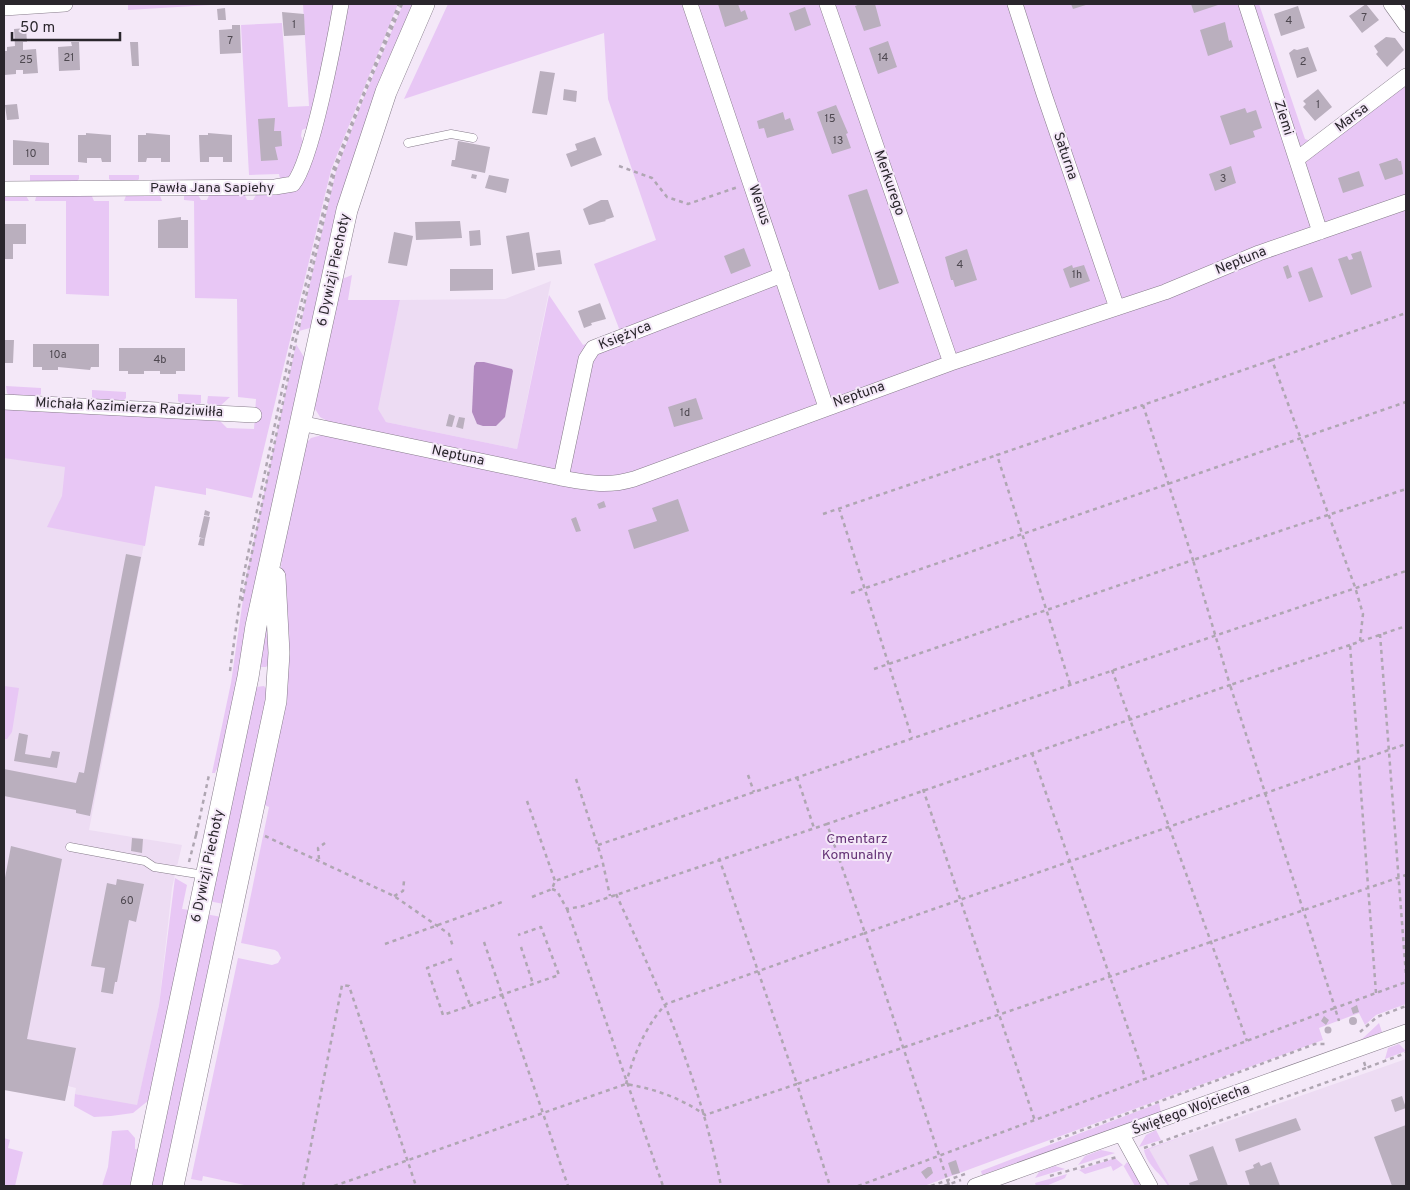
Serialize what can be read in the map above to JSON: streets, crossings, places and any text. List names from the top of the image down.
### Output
{
  "streets": {
    "street": [
      "Ziemi",
      "Marsa",
      "Saturna",
      "Merkurego",
      "Pawła Jana Sapiehy",
      "Wenus",
      "Neptuna",
      "6 Dywizji Piechoty",
      "Księżyca",
      "Michała Kazimierza Radziwiłła",
      "Świętego Wojciecha"
    ]
  },
  "crossings": [
    ["Ziemi", "Marsa"],
    ["Ziemi", "Neptuna"],
    ["Saturna", "Neptuna"],
    ["Merkurego", "Neptuna"],
    ["Wenus", "Neptuna"],
    ["Wenus", "Księżyca"],
    ["Neptuna", "6 Dywizji Piechoty"],
    ["Neptuna", "Księżyca"]
  ],
  "parks": ["Cmentarz Komunalny"],
  "house_numbers": [
    "7",
    "4",
    "1",
    "7",
    "21",
    "14",
    "25",
    "2",
    "1",
    "15",
    "13",
    "10",
    "3",
    "4",
    "1h",
    "10a",
    "4b",
    "1d",
    "60"
  ],
  "scale_bar": "50 m"
}
